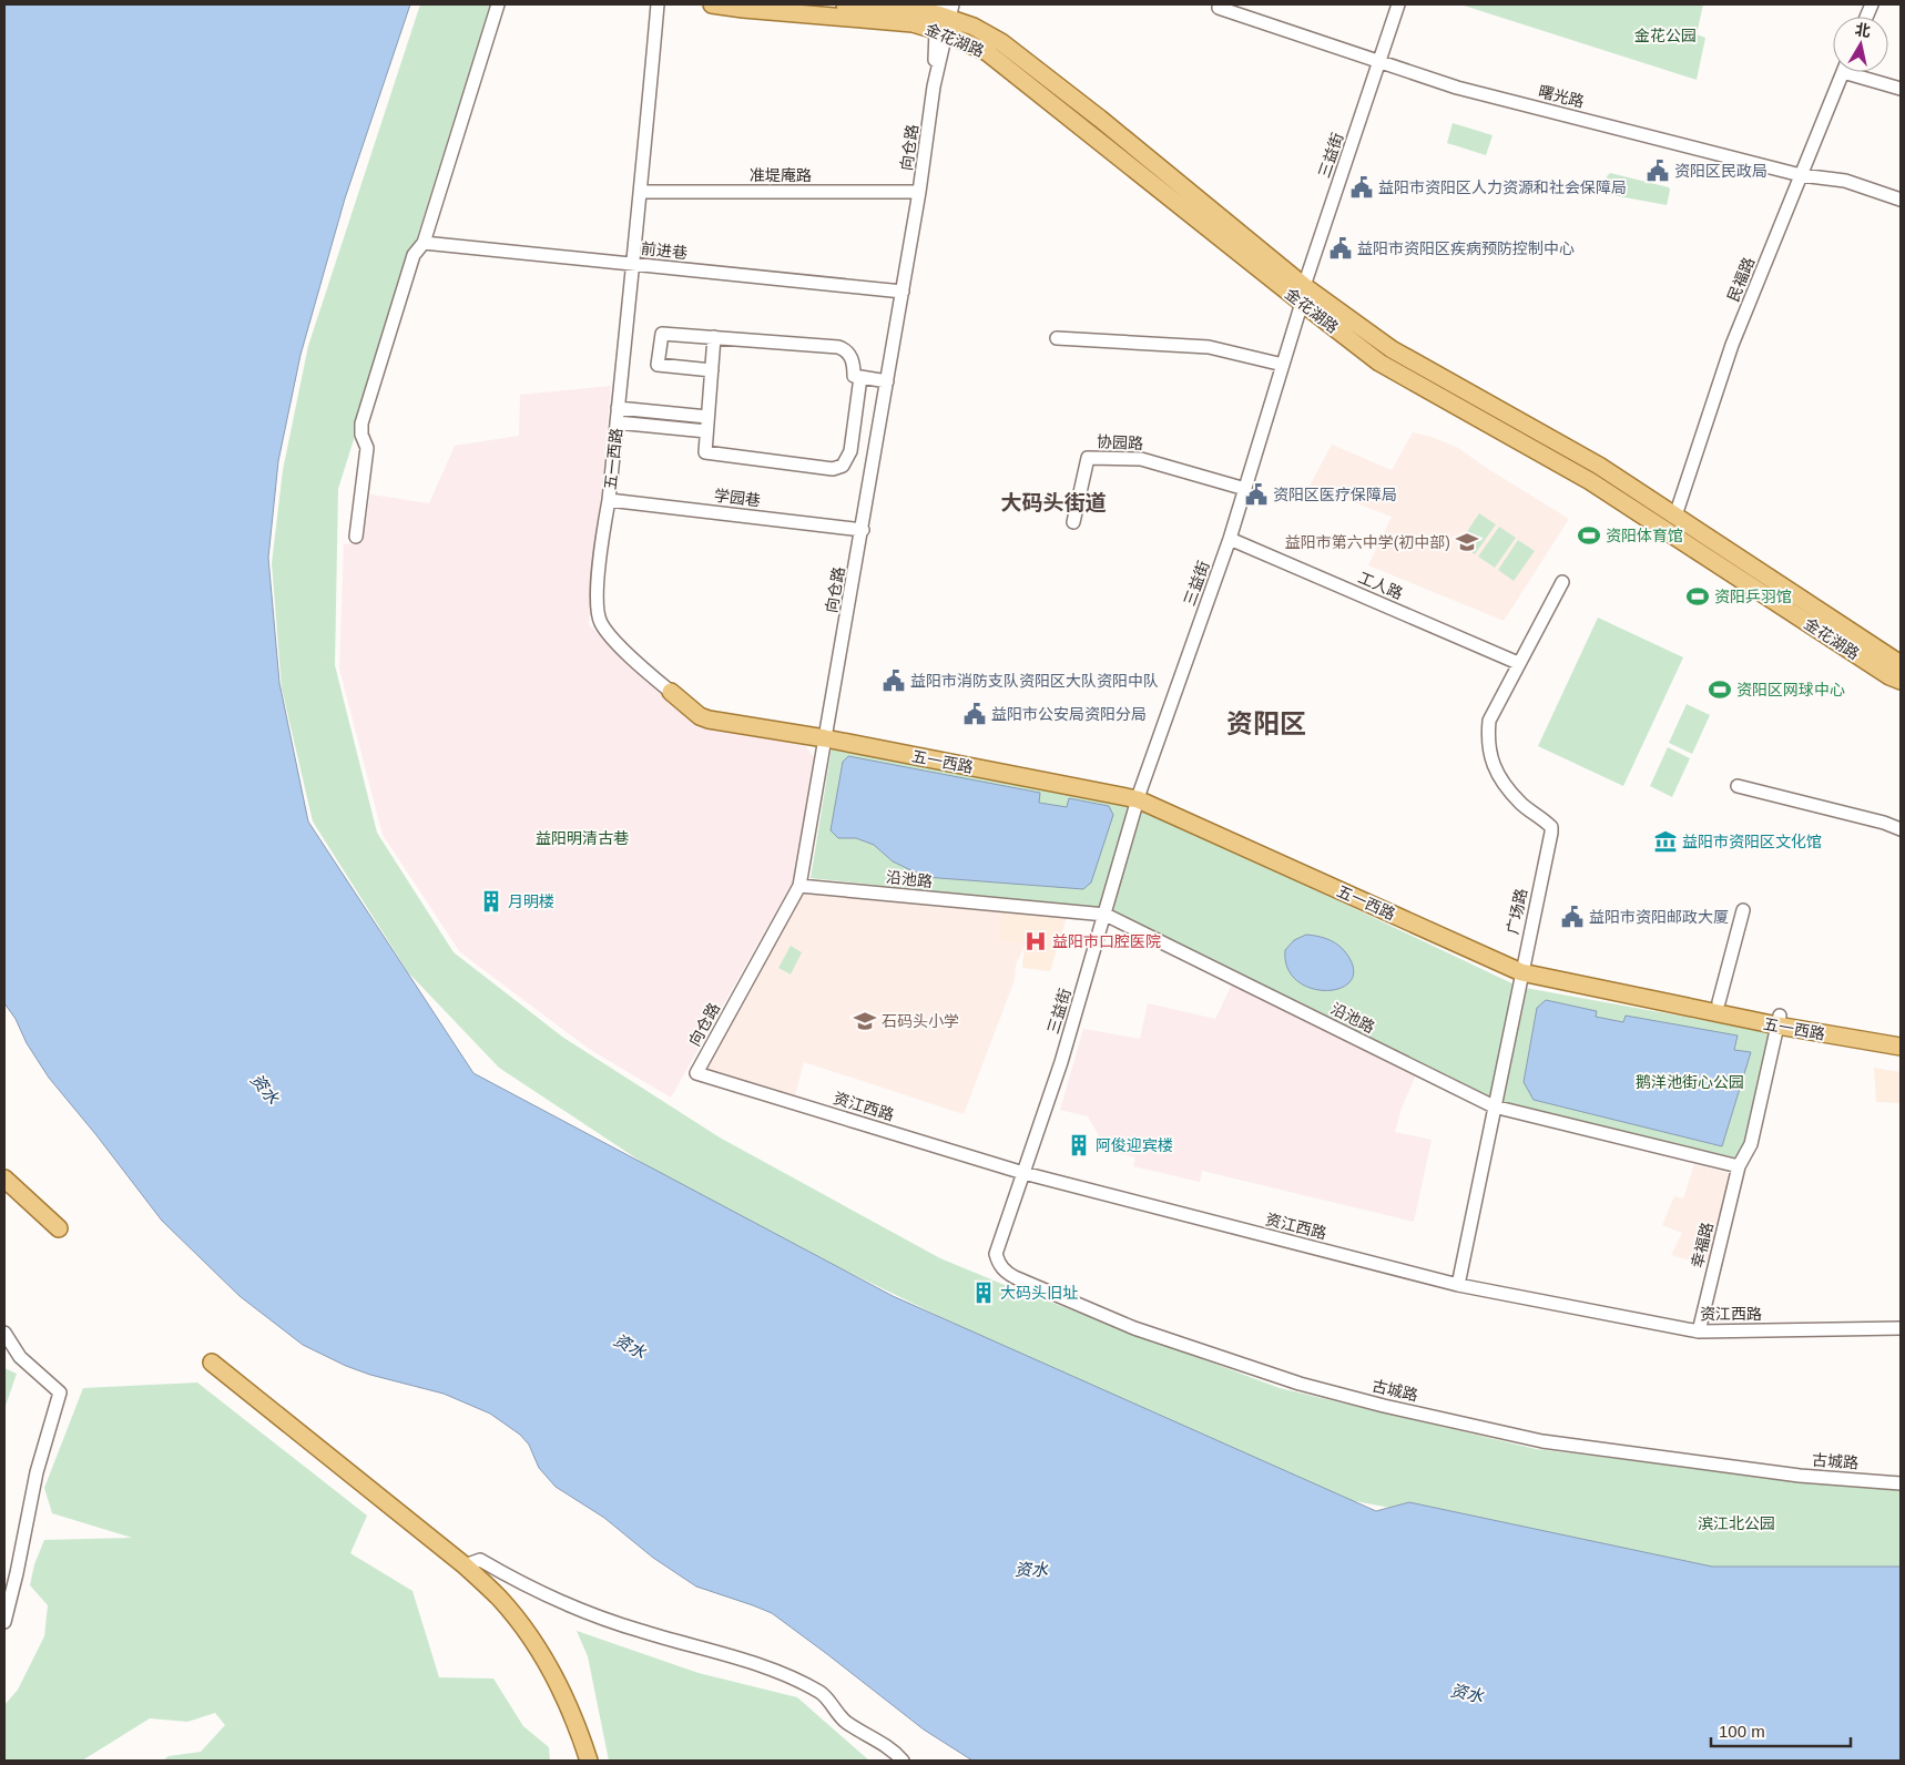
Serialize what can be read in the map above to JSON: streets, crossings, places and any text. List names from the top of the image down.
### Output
{
  "streets": {
    "main road": ["金花湖路", "五一西路"],
    "street": [
      "曙光路",
      "向仓路",
      "三益街",
      "准堤庵路",
      "前进巷",
      "民福路",
      "协园路",
      "学园巷",
      "工人路",
      "沿池路",
      "广场路",
      "资江西路",
      "幸福路",
      "古城路"
    ]
  },
  "crossings": [
    ["金花湖路", "向仓路"],
    ["金花湖路", "三益街"],
    ["曙光路", "三益街"],
    ["曙光路", "民福路"],
    ["向仓路", "准堤庵路"],
    ["向仓路", "前进巷"],
    ["向仓路", "五一西路"],
    ["向仓路", "学园巷"],
    ["向仓路", "沿池路"],
    ["向仓路", "资江西路"],
    ["三益街", "协园路"],
    ["三益街", "五一西路"],
    ["三益街", "工人路"],
    ["三益街", "沿池路"],
    ["三益街", "资江西路"],
    ["三益街", "古城路"],
    ["准堤庵路", "五一西路"],
    ["前进巷", "五一西路"],
    ["五一西路", "学园巷"],
    ["五一西路", "广场路"],
    ["工人路", "广场路"],
    ["沿池路", "广场路"],
    ["沿池路", "幸福路"],
    ["广场路", "资江西路"],
    ["资江西路", "幸福路"],
    ["资江西路", "古城路"]
  ],
  "districts": ["大码头街道", "资阳区"],
  "water": ["资水"],
  "parks": [
    "金花公园",
    "益阳明清古巷",
    "鹅洋池街心公园",
    "滨江北公园"
  ],
  "places": {
    "public building": [
      "资阳区民政局",
      "益阳市资阳区人力资源和社会保障局",
      "益阳市资阳区疾病预防控制中心",
      "资阳区医疗保障局",
      "益阳市消防支队资阳区大队资阳中队",
      "益阳市公安局资阳分局",
      "益阳市资阳邮政大厦"
    ],
    "sports": ["资阳体育馆", "资阳乒羽馆", "资阳区网球中心"],
    "school or university": ["益阳市第六中学(初中部)", "石码头小学"],
    "museum": ["益阳市资阳区文化馆"],
    "building": ["月明楼", "阿俊迎宾楼", "大码头旧址"],
    "hospital": ["益阳市口腔医院"]
  },
  "scale_bar": "100 m",
  "north": "top"
}
